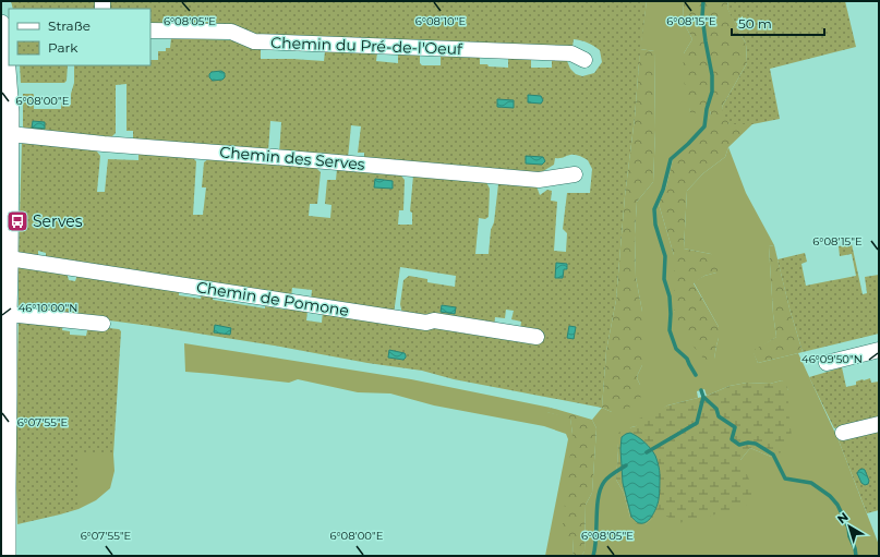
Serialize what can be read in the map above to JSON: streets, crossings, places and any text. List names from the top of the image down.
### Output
{
  "streets": {
    "street": ["Chemin du Pré-de-l'Oeuf", "Chemin des Serves", "Chemin de Pomone"]
  },
  "places": {
    "bus stop": ["Serves"]
  },
  "legend": ["Straße", "Park"],
  "scale_bar": "50 m",
  "north": "top left",
  "coordinates": [
    "6°08'05\"E",
    "6°08'10\"E",
    "6°08'15\"E",
    "6°08'00\"E",
    "46°10'00\"N",
    "46°09'50\"N",
    "6°07'55\"E"
  ]
}
